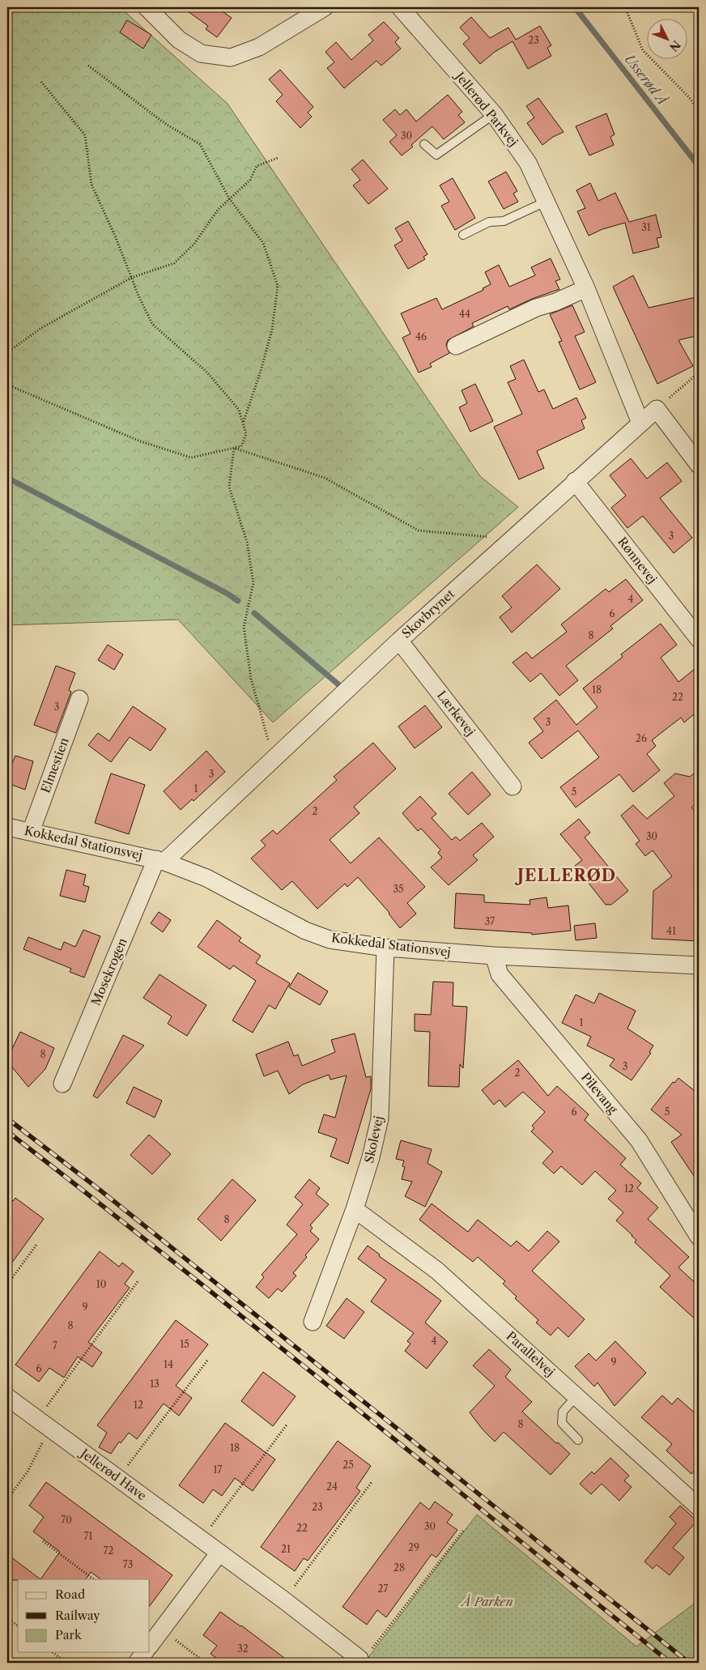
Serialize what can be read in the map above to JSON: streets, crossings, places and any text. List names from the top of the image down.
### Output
{
  "streets": {
    "street": [
      "Jellerød Parkvej",
      "Rønnevej",
      "Skovbrynet",
      "Lærkevej",
      "Elmestien",
      "Kokkedal Stationsvej",
      "Mosekrogen",
      "Pilevang",
      "Skolevej",
      "Parallelvej",
      "Jellerød Have"
    ]
  },
  "crossings": [
    ["Jellerød Parkvej", "Skovbrynet"],
    ["Rønnevej", "Skovbrynet"],
    ["Skovbrynet", "Lærkevej"],
    ["Skovbrynet", "Kokkedal Stationsvej"],
    ["Skovbrynet", "Mosekrogen"],
    ["Elmestien", "Kokkedal Stationsvej"],
    ["Kokkedal Stationsvej", "Mosekrogen"],
    ["Kokkedal Stationsvej", "Pilevang"],
    ["Kokkedal Stationsvej", "Skolevej"],
    ["Skolevej", "Parallelvej"]
  ],
  "districts": ["JELLERØD"],
  "water": ["Usserød Å"],
  "parks": ["Å Parken"],
  "house_numbers": [
    "23",
    "30",
    "31",
    "44",
    "46",
    "3",
    "4",
    "6",
    "8",
    "18",
    "22",
    "3",
    "3",
    "26",
    "3",
    "1",
    "5",
    "2",
    "30",
    "35",
    "37",
    "41",
    "1",
    "8",
    "3",
    "2",
    "6",
    "5",
    "12",
    "8",
    "10",
    "9",
    "8",
    "4",
    "15",
    "7",
    "9",
    "14",
    "6",
    "13",
    "12",
    "8",
    "18",
    "25",
    "17",
    "24",
    "23",
    "70",
    "30",
    "22",
    "71",
    "29",
    "21",
    "72",
    "73",
    "28",
    "27",
    "32"
  ],
  "legend": ["Road", "Railway", "Park"],
  "north": "bottom right"
}
